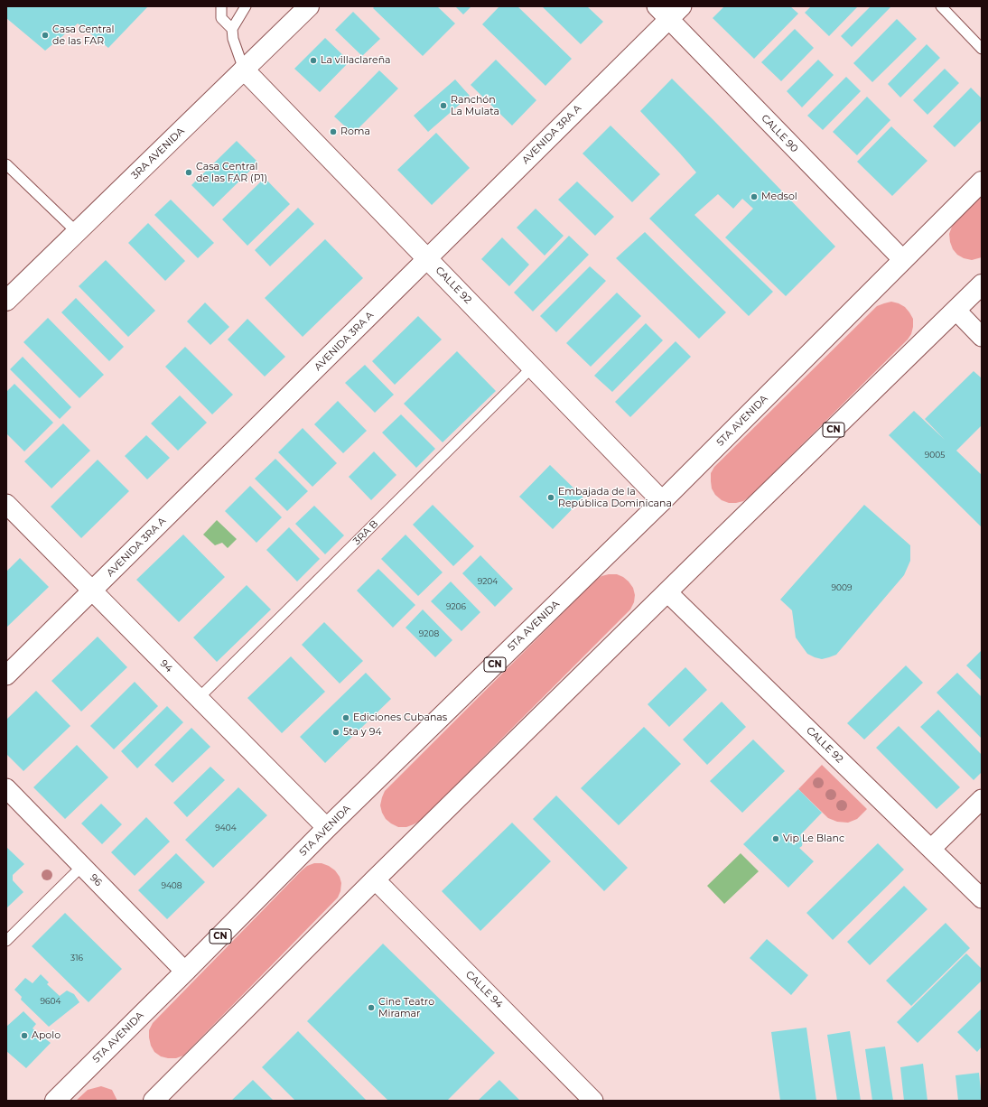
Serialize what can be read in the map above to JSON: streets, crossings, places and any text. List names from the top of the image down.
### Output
{
  "streets": {
    "main road": [
      "3RA AVENIDA",
      "CALLE 92",
      "5TA AVENIDA",
      "CN"
    ],
    "street": [
      "CALLE 90",
      "AVENIDA 3RA A",
      "94",
      "96",
      "CALLE 94"
    ],
    "lane": ["3RA B"]
  },
  "crossings": [
    ["CALLE 90", "AVENIDA 3RA A"],
    ["CALLE 90", "5TA AVENIDA"],
    ["AVENIDA 3RA A", "CALLE 92"],
    ["AVENIDA 3RA A", "94"],
    ["3RA AVENIDA", "CALLE 92"],
    ["CALLE 92", "5TA AVENIDA"],
    ["CALLE 92", "CN"],
    ["CALLE 92", "3RA B"],
    ["5TA AVENIDA", "94"],
    ["5TA AVENIDA", "96"],
    ["CN", "CALLE 94"],
    ["3RA B", "94"]
  ],
  "places": [
    "Casa Central de las FAR",
    "La villaclareña",
    "Ranchón La Mulata",
    "Roma",
    "Casa Central de las FAR (P1)",
    "Medsol",
    "Embajada de la República Dominicana",
    "Ediciones Cubanas",
    "5ta y 94",
    "Vip Le Blanc",
    "Cine Teatro Miramar",
    "Apolo"
  ],
  "house_numbers": [
    "9005",
    "9204",
    "9009",
    "9206",
    "9208",
    "9404",
    "9408",
    "316",
    "9604"
  ]
}
